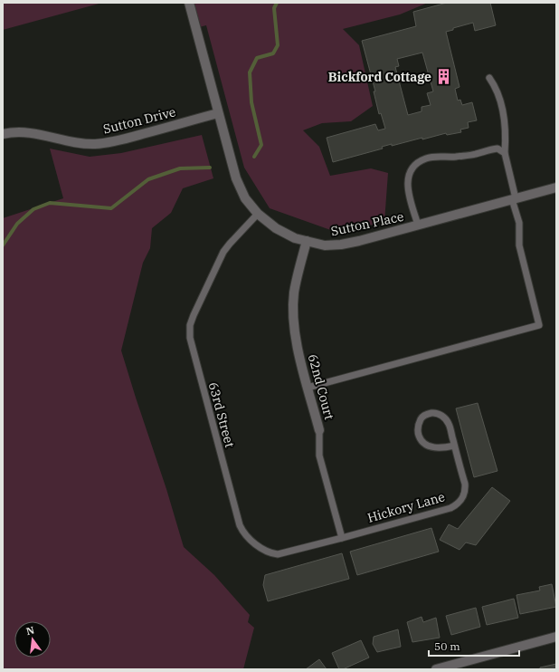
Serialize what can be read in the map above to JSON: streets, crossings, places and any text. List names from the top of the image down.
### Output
{
  "streets": {
    "street": ["Sutton Drive", "Sutton Place", "62nd Court"],
    "lane": ["63rd Street", "Hickory Lane"]
  },
  "crossings": [
    ["Sutton Drive", "Sutton Place"],
    ["Sutton Place", "62nd Court"],
    ["Sutton Place", "63rd Street"],
    ["62nd Court", "63rd Street"],
    ["62nd Court", "Hickory Lane"],
    ["63rd Street", "Hickory Lane"]
  ],
  "places": {
    "building": ["Bickford Cottage"]
  },
  "scale_bar": "50 m",
  "north": "top"
}
